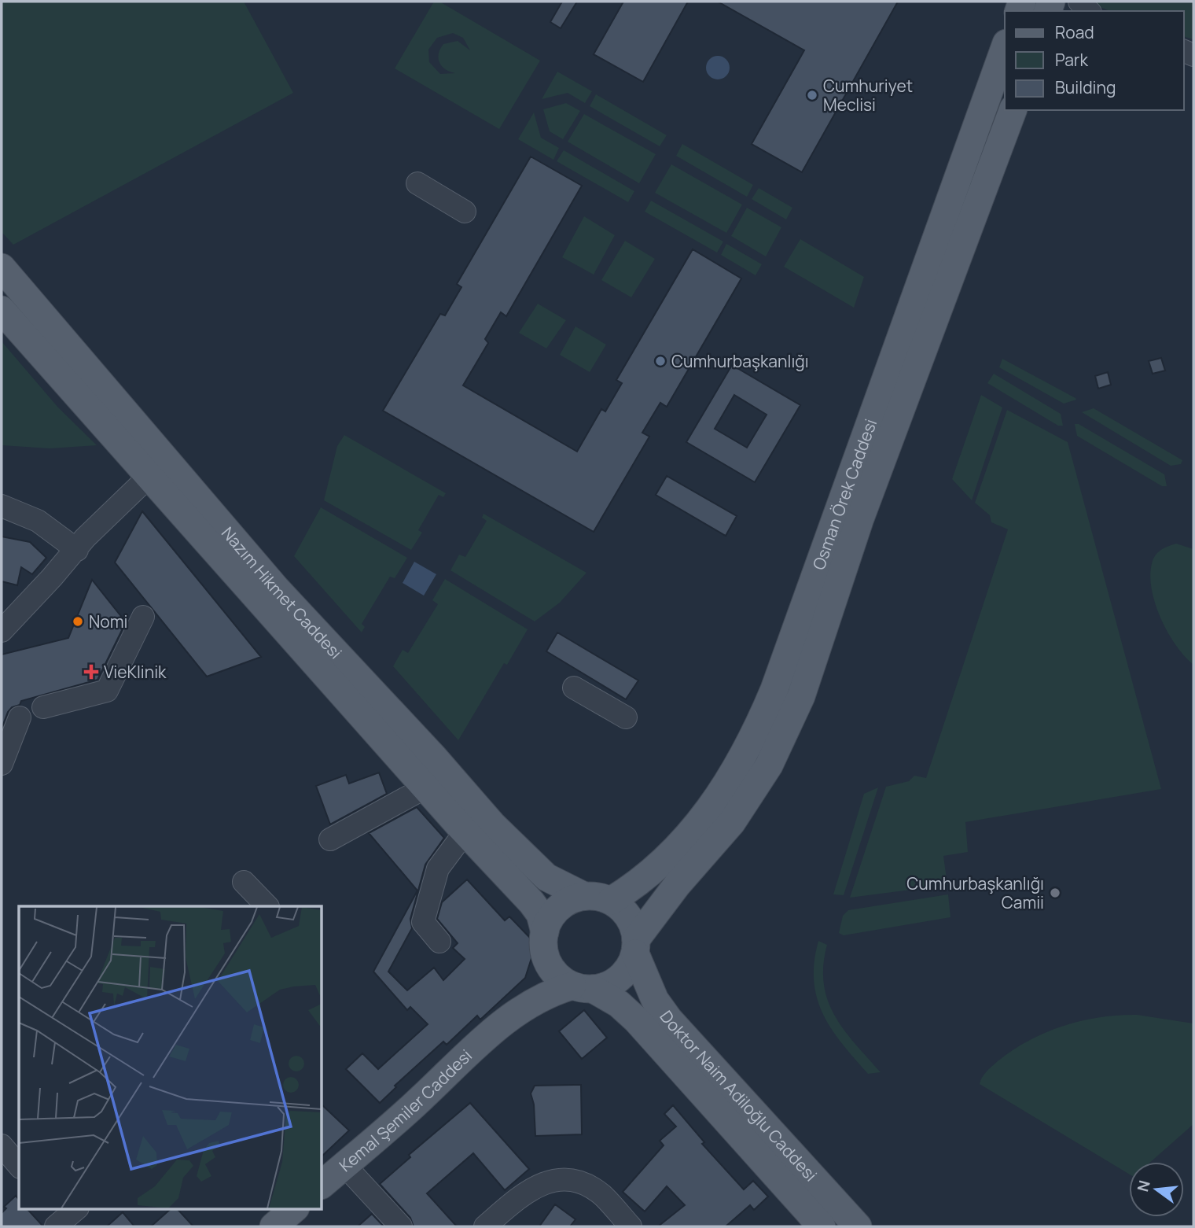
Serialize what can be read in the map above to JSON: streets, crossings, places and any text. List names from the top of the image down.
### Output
{
  "streets": {
    "main road": [
      "Osman Örek Caddesi",
      "Nazım Hikmet Caddesi",
      "Doktor Naim Adiloğlu Caddesi",
      "Kemal Şemiler Caddesi"
    ]
  },
  "crossings": [
    ["Osman Örek Caddesi", "Nazım Hikmet Caddesi"],
    ["Osman Örek Caddesi", "Doktor Naim Adiloğlu Caddesi"],
    ["Osman Örek Caddesi", "Kemal Şemiler Caddesi"],
    ["Nazım Hikmet Caddesi", "Doktor Naim Adiloğlu Caddesi"],
    ["Nazım Hikmet Caddesi", "Kemal Şemiler Caddesi"],
    ["Doktor Naim Adiloğlu Caddesi", "Kemal Şemiler Caddesi"]
  ],
  "places": {
    "other": [
      "Cumhuriyet Meclisi",
      "Cumhurbaşkanlığı",
      "Nomi",
      "Cumhurbaşkanlığı Camii"
    ],
    "health": ["VieKlinik"]
  },
  "legend": ["Road", "Park", "Building"],
  "north": "left"
}
